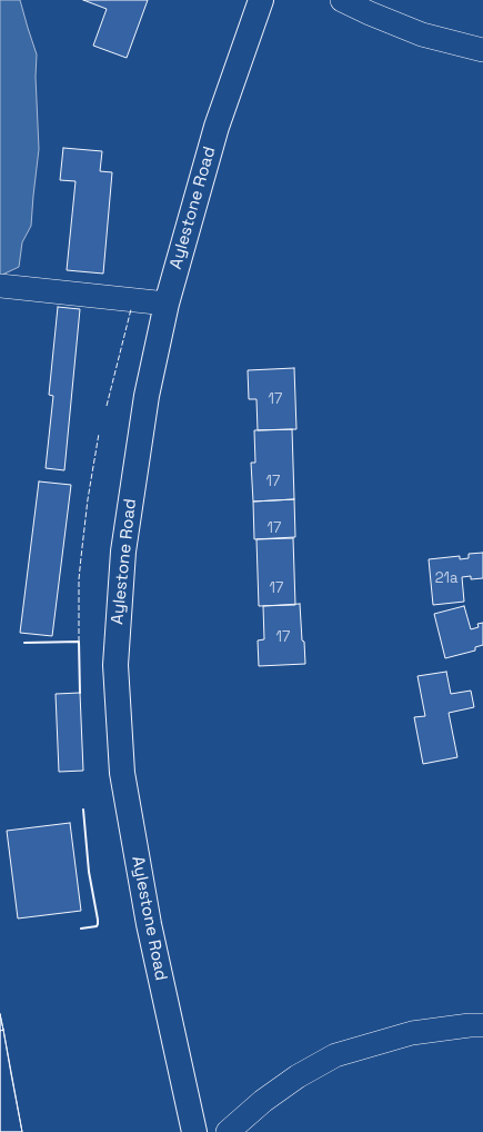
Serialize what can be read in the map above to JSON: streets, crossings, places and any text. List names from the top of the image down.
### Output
{
  "streets": {
    "main road": ["Aylestone Road"]
  },
  "house_numbers": [
    "17",
    "17",
    "17",
    "21a",
    "17",
    "17"
  ]
}
